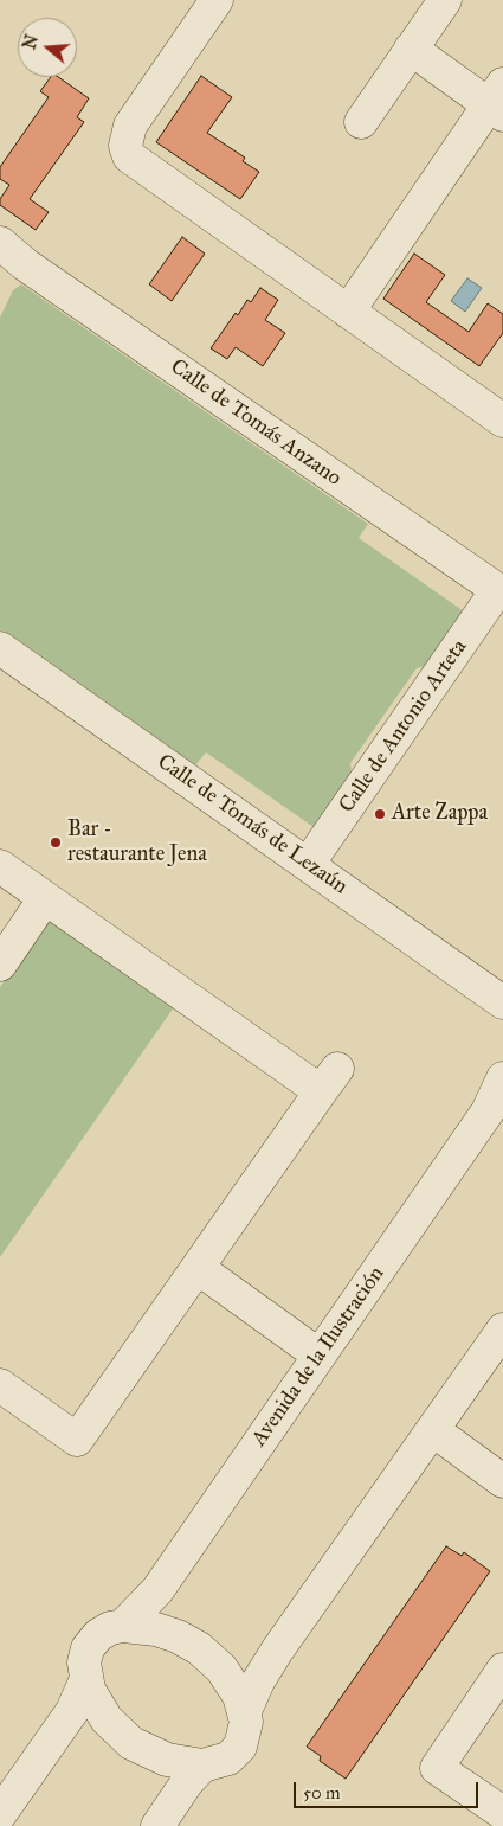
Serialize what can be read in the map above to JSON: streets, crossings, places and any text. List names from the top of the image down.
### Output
{
  "streets": {
    "street": [
      "Calle de Tomás Anzano",
      "Calle de Antonio Arteta",
      "Calle de Tomás de Lezaún",
      "Avenida de la Ilustración"
    ]
  },
  "crossings": [
    ["Calle de Tomás Anzano", "Calle de Antonio Arteta"],
    ["Calle de Antonio Arteta", "Calle de Tomás de Lezaún"]
  ],
  "places": ["Arte Zappa", "Bar - restaurante Jena"],
  "scale_bar": "50 m",
  "north": "left"
}
